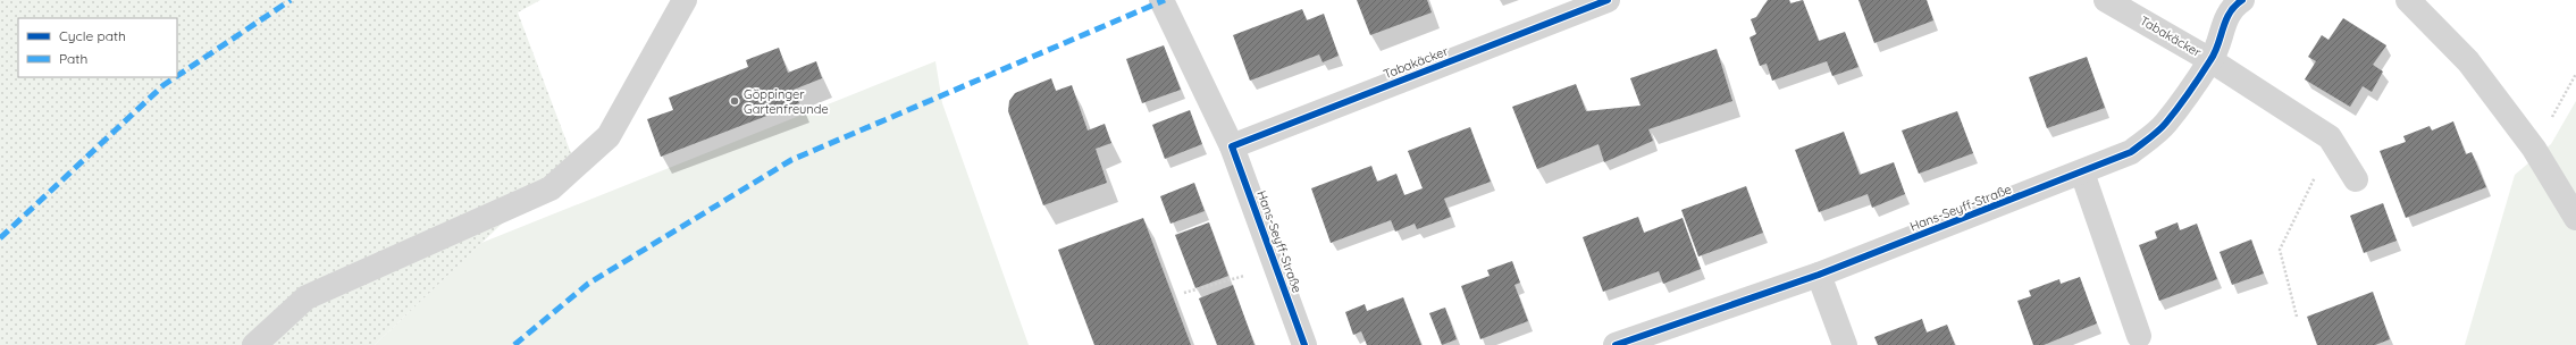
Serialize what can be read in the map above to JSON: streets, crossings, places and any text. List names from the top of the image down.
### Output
{
  "streets": {
    "street": ["Tabakäcker", "Hans-Seyff-Straße"]
  },
  "crossings": [
    ["Tabakäcker", "Hans-Seyff-Straße"]
  ],
  "places": ["Göppinger Gartenfreunde"],
  "legend": ["Cycle path", "Path"]
}
